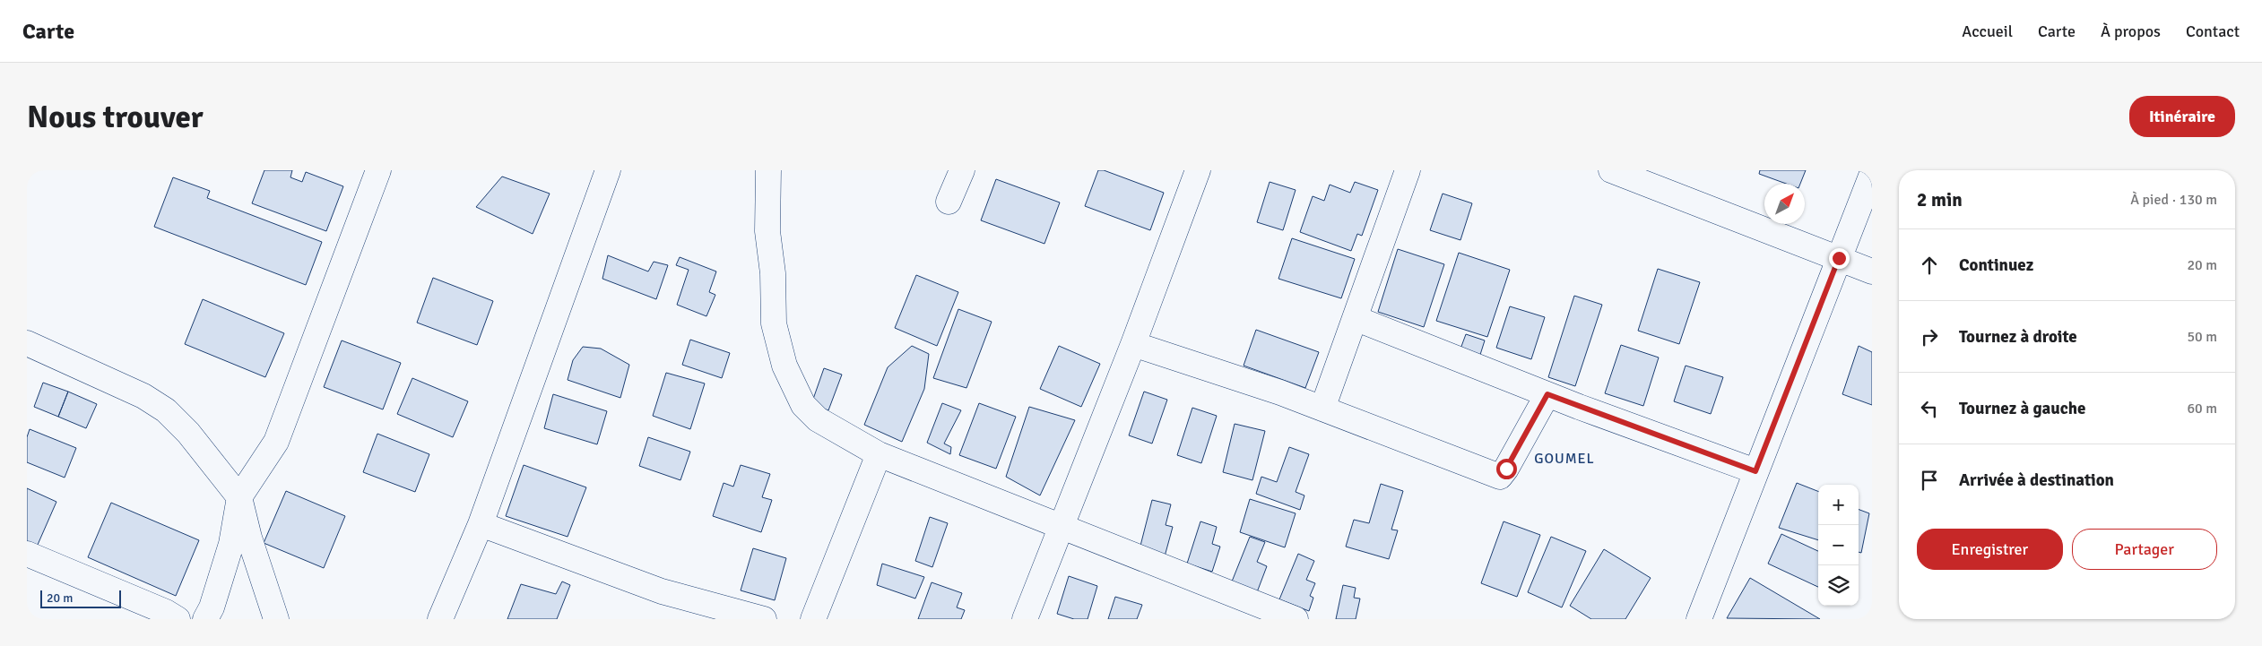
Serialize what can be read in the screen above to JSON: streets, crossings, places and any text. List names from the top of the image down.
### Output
{
  "districts": ["GOUMEL"],
  "scale_bar": "20 m",
  "north": "top right",
  "page": {
    "header": "Carte",
    "nav": [
      "Accueil",
      "Carte",
      "À propos",
      "Contact"
    ],
    "buttons": [
      "Itinéraire",
      ["Enregistrer", "Partager"]
    ],
    "title": "Nous trouver",
    "heading": ["2 min", "À pied · 130 m"],
    "list": [
      ["Continuez", "20 m"],
      ["Tournez à droite", "50 m"],
      ["Tournez à gauche", "60 m"],
      "Arrivée à destination"
    ],
    "map_buttons": ["+", "−"],
    "scale": "20 m"
  }
}
